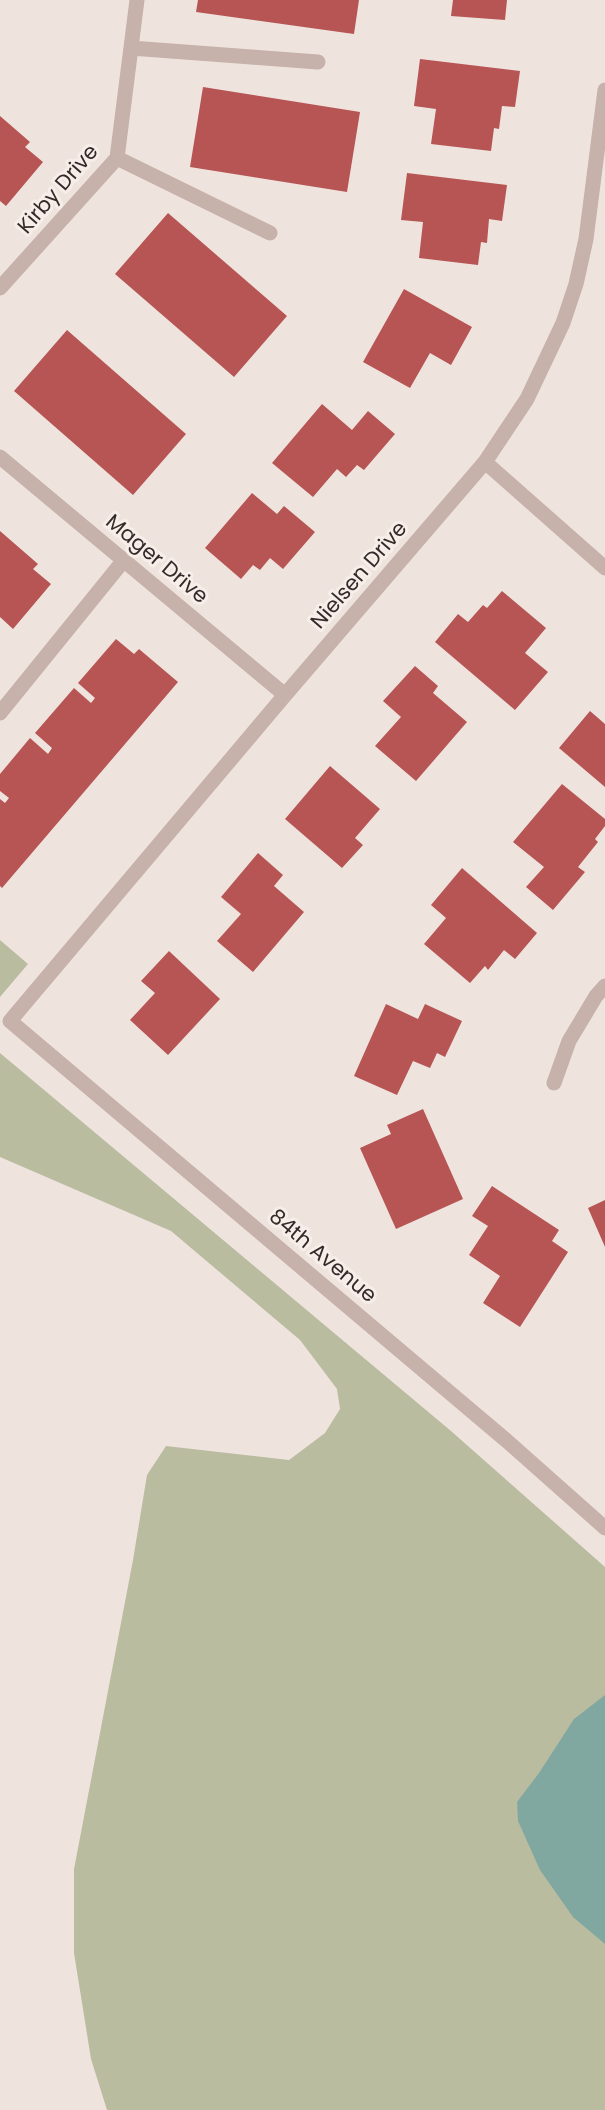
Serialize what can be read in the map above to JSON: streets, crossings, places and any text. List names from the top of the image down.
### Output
{
  "streets": {
    "street": [
      "Kirby Drive",
      "Mager Drive",
      "Nielsen Drive",
      "84th Avenue"
    ]
  },
  "crossings": [
    ["Mager Drive", "Nielsen Drive"],
    ["Nielsen Drive", "84th Avenue"]
  ]
}
